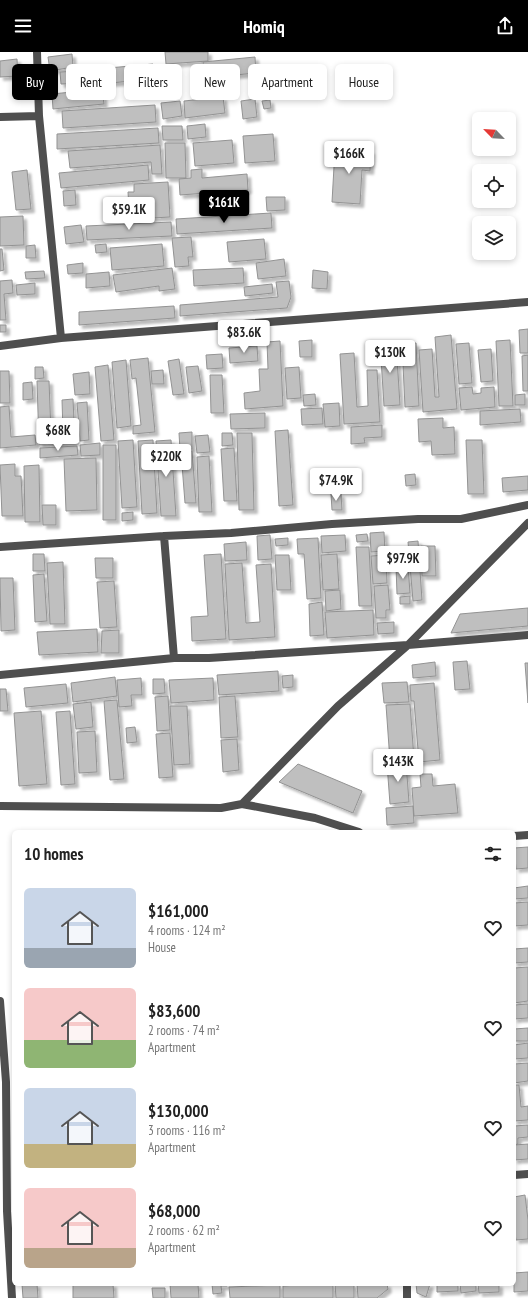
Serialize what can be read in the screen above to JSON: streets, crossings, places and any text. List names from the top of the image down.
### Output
{
  "north": "top left",
  "page": {
    "header": "Homiq",
    "chip": [
      "Buy",
      "Rent",
      "Filters",
      "New",
      "Apartment",
      "House"
    ],
    "price": [
      "$166K",
      "$161K",
      "$59.1K",
      "$83.6K",
      "$130K",
      "$68K",
      "$220K",
      "$74.9K",
      "$97.9K",
      "$143K"
    ],
    "heading": "10 homes",
    "list": [
      {
        "name": "$161,000",
        "note": "4 rooms · 124 m² · House"
      },
      {
        "name": "$83,600",
        "note": "2 rooms · 74 m² · Apartment"
      },
      {
        "name": "$130,000",
        "note": "3 rooms · 116 m² · Apartment"
      },
      {
        "name": "$68,000",
        "note": "2 rooms · 62 m² · Apartment"
      }
    ]
  }
}
